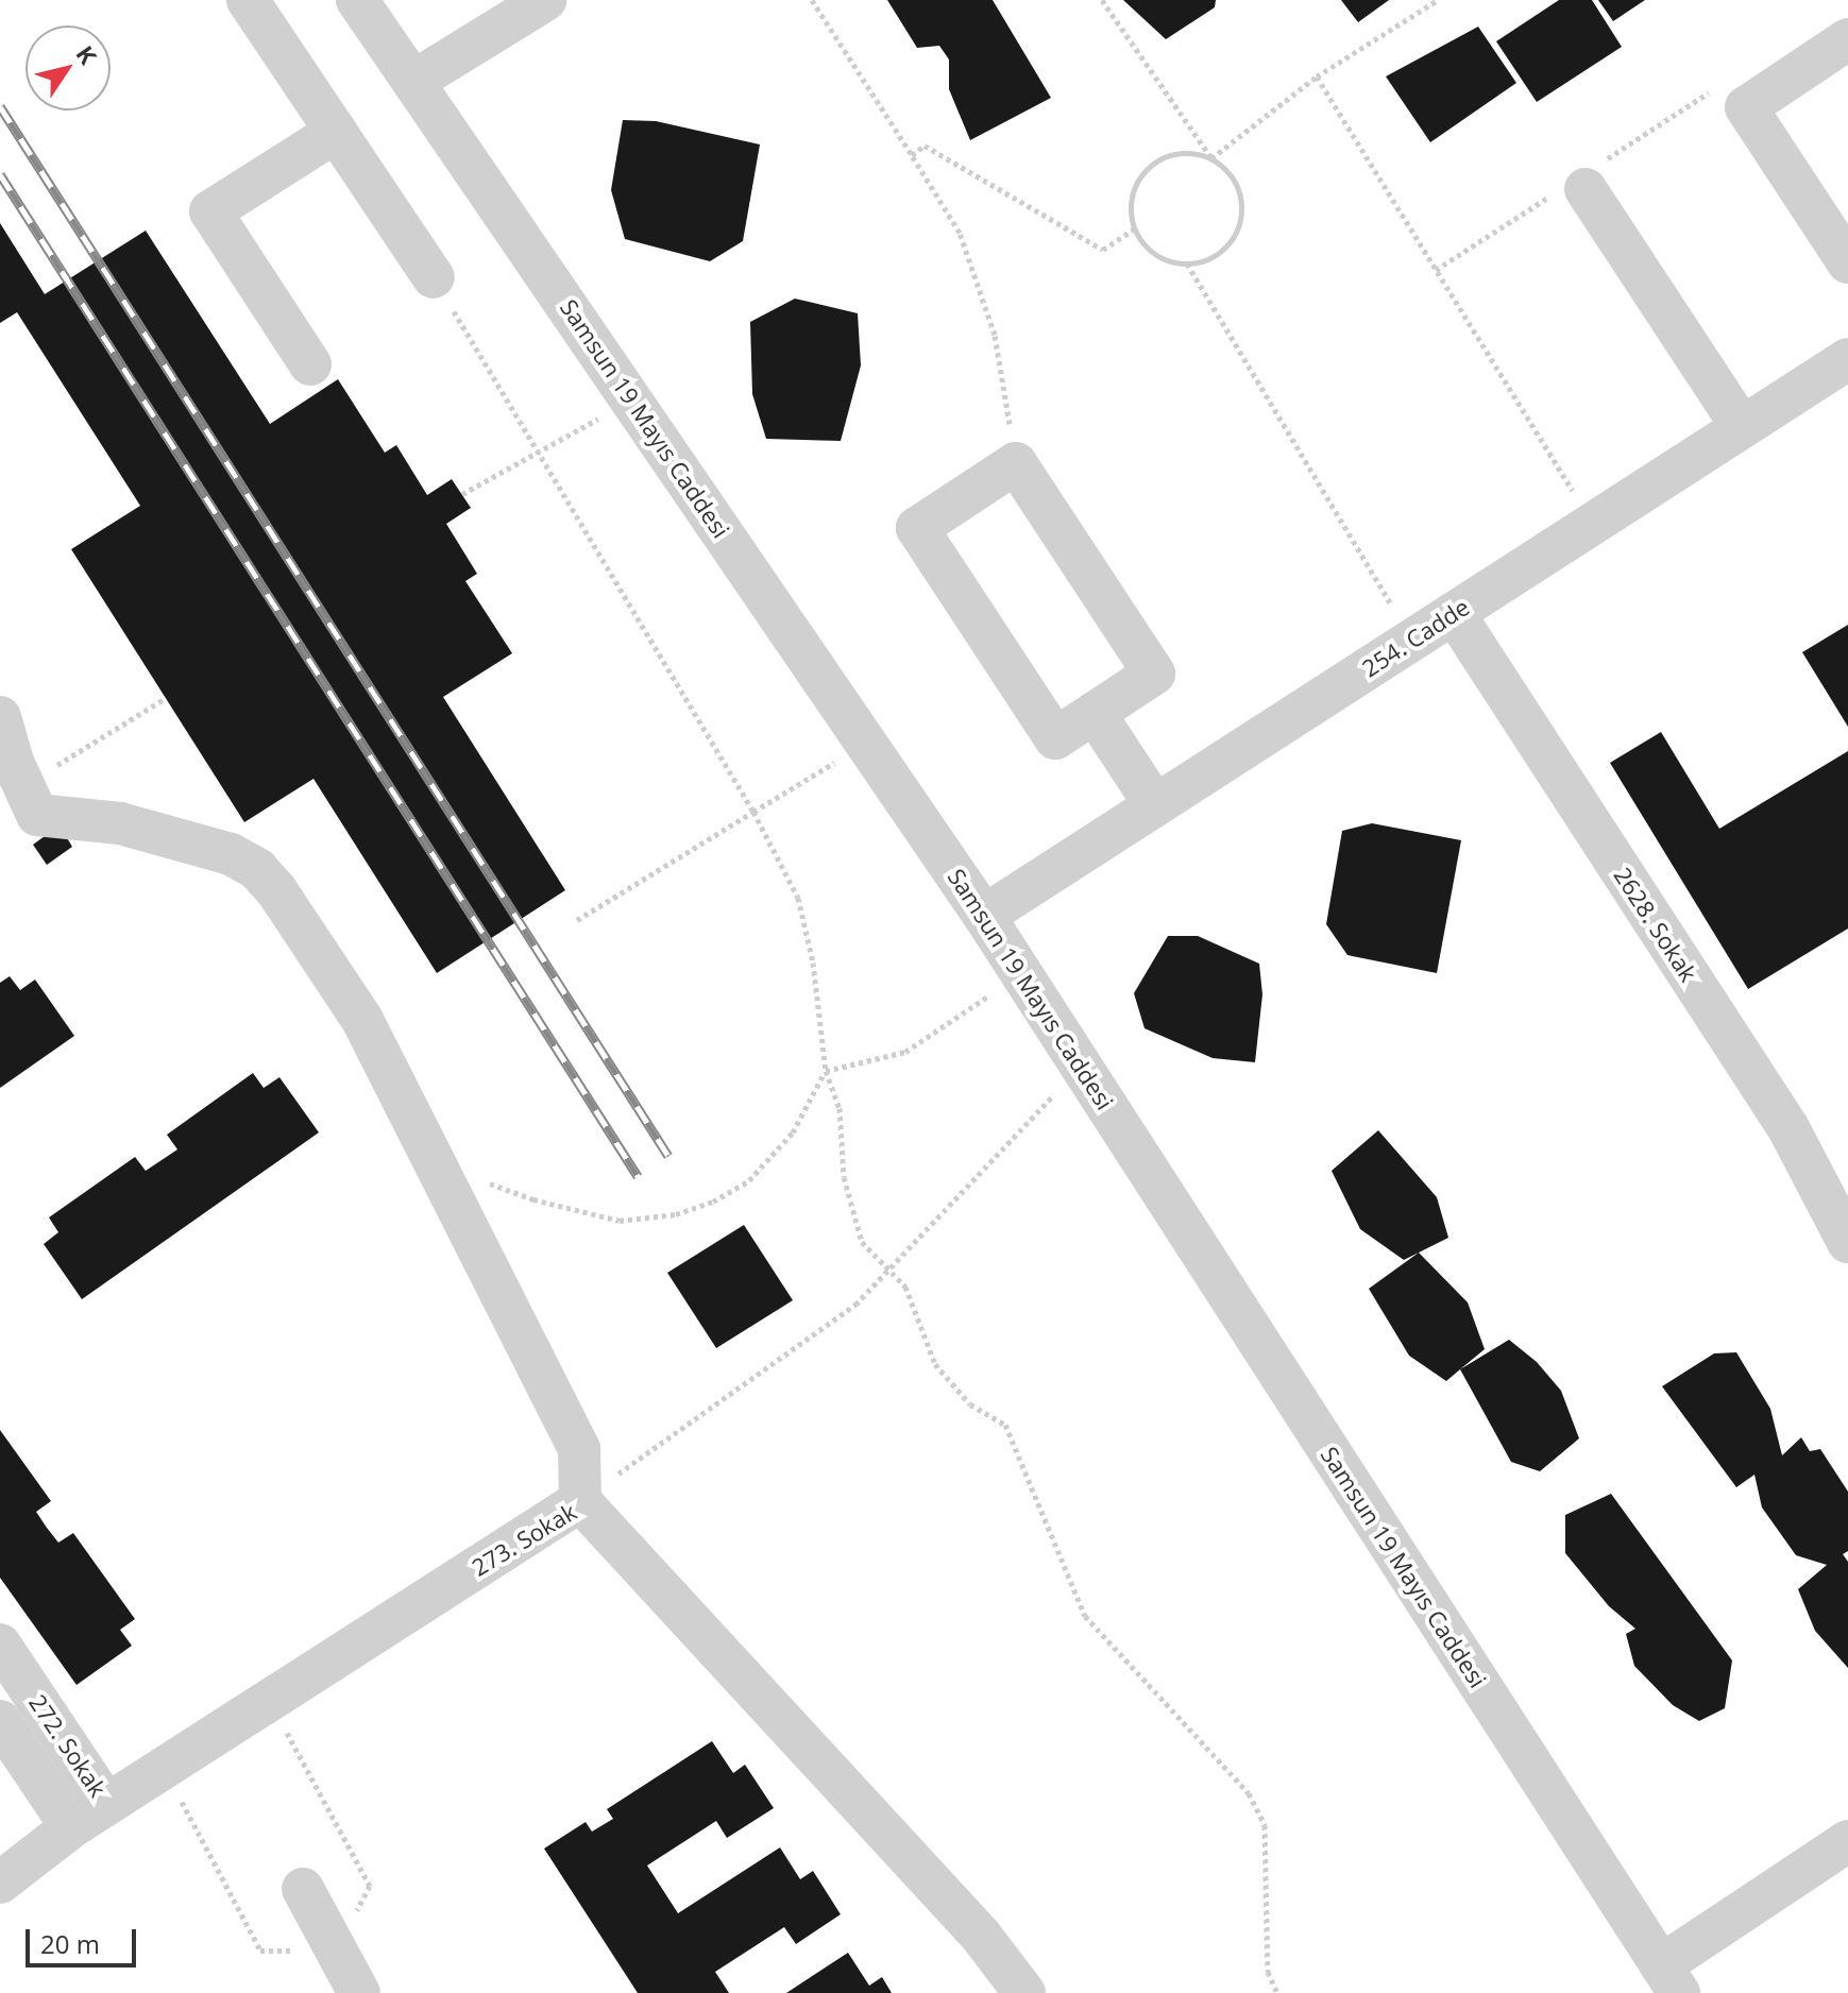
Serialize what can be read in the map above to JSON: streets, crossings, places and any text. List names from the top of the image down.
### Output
{
  "streets": {
    "street": [
      "Samsun 19 Mayıs Caddesi",
      "254. Cadde",
      "2628. Sokak",
      "273. Sokak",
      "272. Sokak"
    ]
  },
  "crossings": [
    ["Samsun 19 Mayıs Caddesi", "254. Cadde"],
    ["254. Cadde", "2628. Sokak"],
    ["273. Sokak", "272. Sokak"]
  ],
  "scale_bar": "20 m",
  "north": "top right"
}
